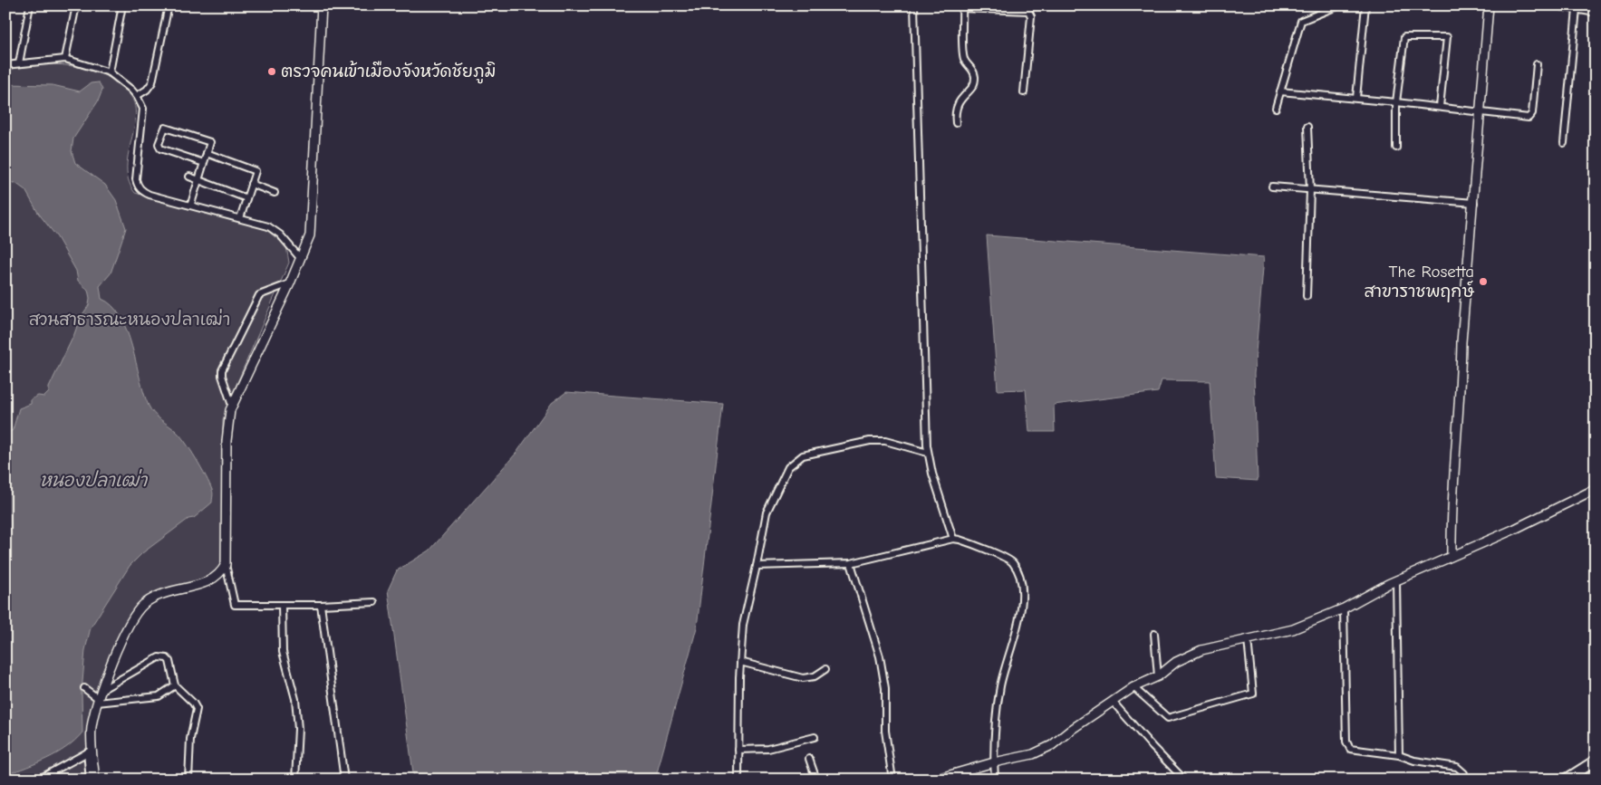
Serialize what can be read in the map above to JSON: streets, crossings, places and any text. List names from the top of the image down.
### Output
{
  "water": ["หนองปลาเฒ่า"],
  "parks": ["สวนสาธารณะหนองปลาเฒ่า"],
  "places": ["ตรวจคนเข้าเมืองจังหวัดชัยภูมิ", "The Rosetta สาขาราชพฤกษ์"]
}
